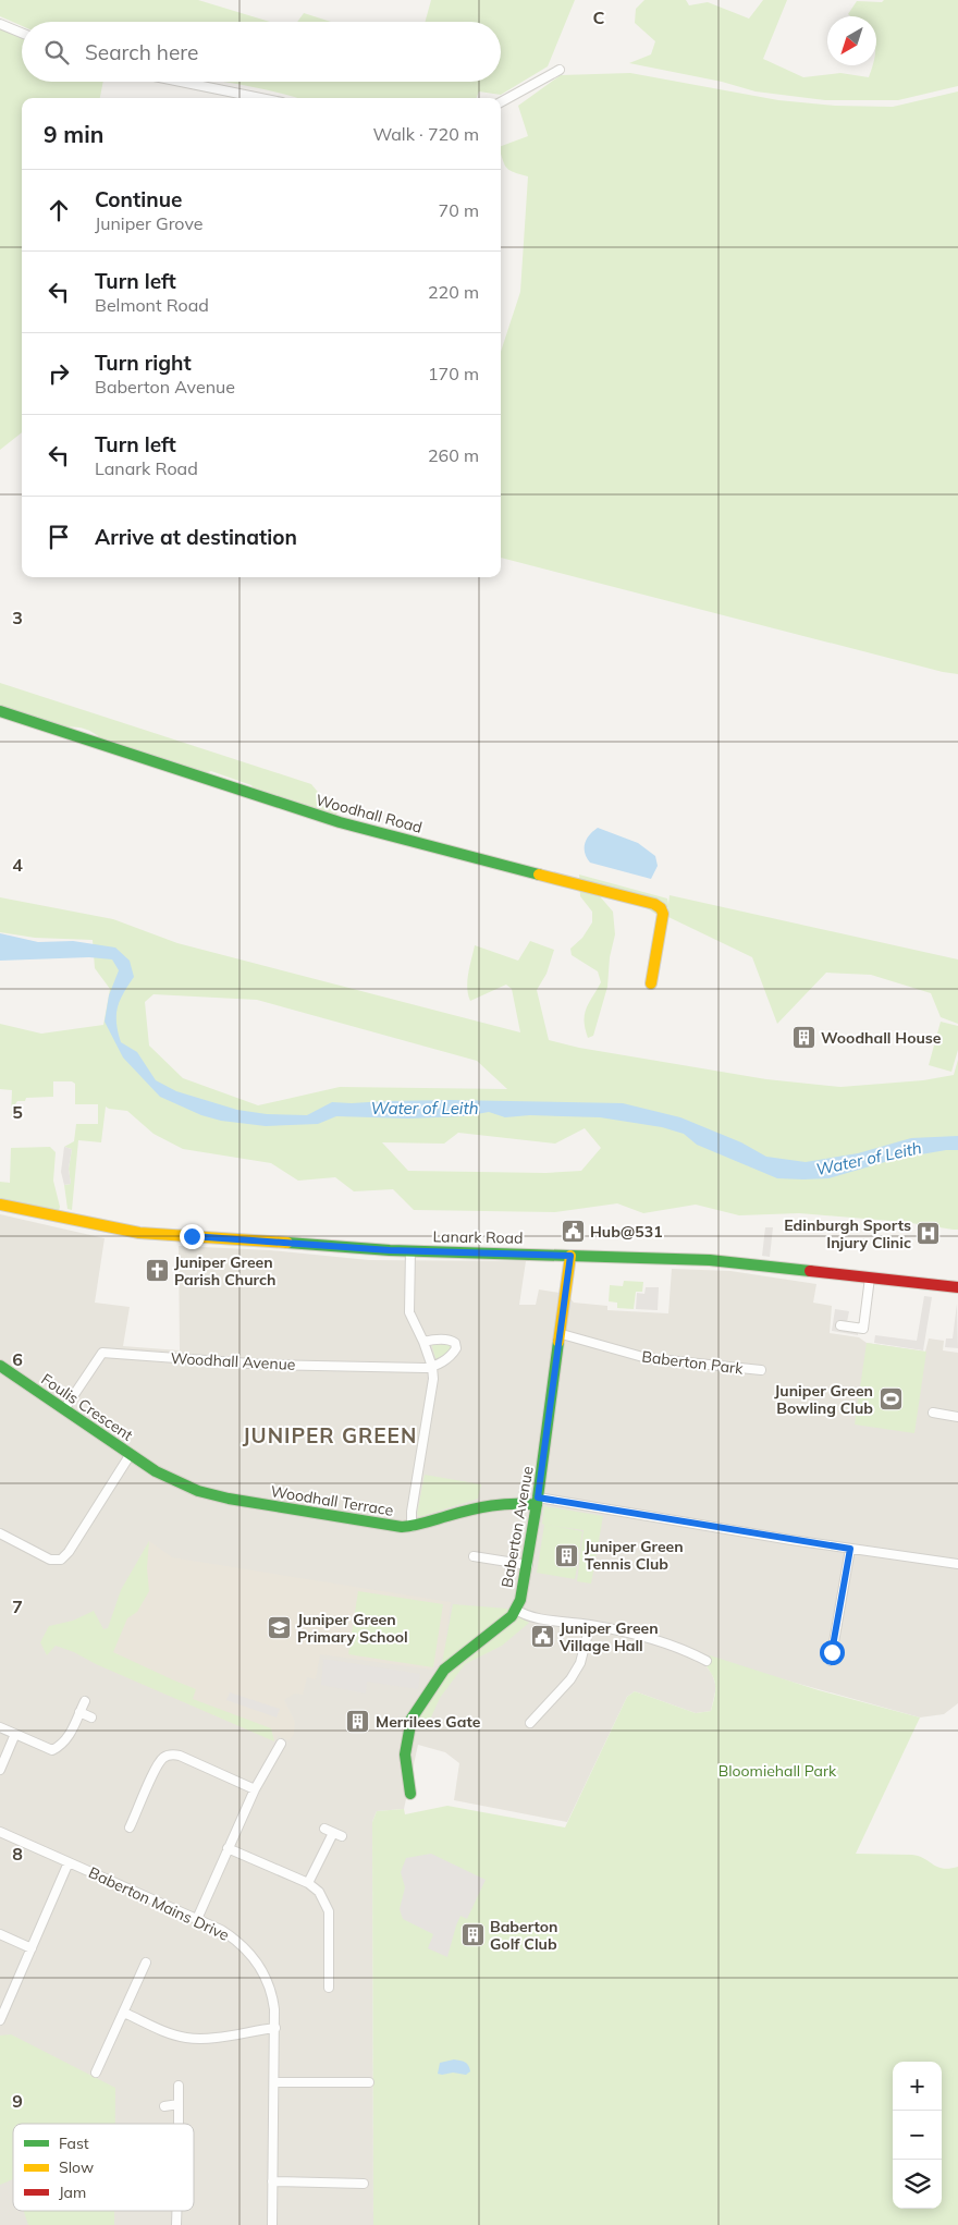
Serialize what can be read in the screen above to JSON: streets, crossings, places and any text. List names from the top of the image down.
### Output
{
  "streets": {
    "street": [
      "Woodhall Road",
      "Lanark Road",
      "Woodhall Avenue",
      "Baberton Park",
      "Foulis Crescent",
      "Woodhall Terrace",
      "Baberton Avenue",
      "Baberton Mains Drive"
    ]
  },
  "crossings": [
    ["Lanark Road", "Baberton Avenue"],
    ["Woodhall Avenue", "Foulis Crescent"],
    ["Baberton Park", "Baberton Avenue"],
    ["Foulis Crescent", "Woodhall Terrace"],
    ["Woodhall Terrace", "Baberton Avenue"]
  ],
  "districts": ["JUNIPER GREEN"],
  "water": ["Water of Leith"],
  "parks": ["Bloomiehall Park"],
  "places": {
    "building": [
      "Woodhall House",
      "Juniper Green Tennis Club",
      "Merrilees Gate",
      "Baberton Golf Club"
    ],
    "public building": ["Hub@531", "Juniper Green Village Hall"],
    "hospital": ["Edinburgh Sports Injury Clinic"],
    "church": ["Juniper Green Parish Church"],
    "sports": ["Juniper Green Bowling Club"],
    "school or university": ["Juniper Green Primary School"]
  },
  "legend": ["Fast", "Slow", "Jam"],
  "north": "bottom left",
  "page": {
    "search": "Search here",
    "heading": ["9 min", "Walk · 720 m"],
    "list": [
      ["Continue", "Juniper Grove", "70 m"],
      ["Turn left", "Belmont Road", "220 m"],
      ["Turn right", "Baberton Avenue", "170 m"],
      ["Turn left", "Lanark Road", "260 m"],
      "Arrive at destination"
    ],
    "map_buttons": ["+", "−"]
  },
  "grid": {
    "columns": ["C"],
    "rows": [
      "3",
      "4",
      "5",
      "6",
      "7",
      "8",
      "9"
    ]
  }
}
